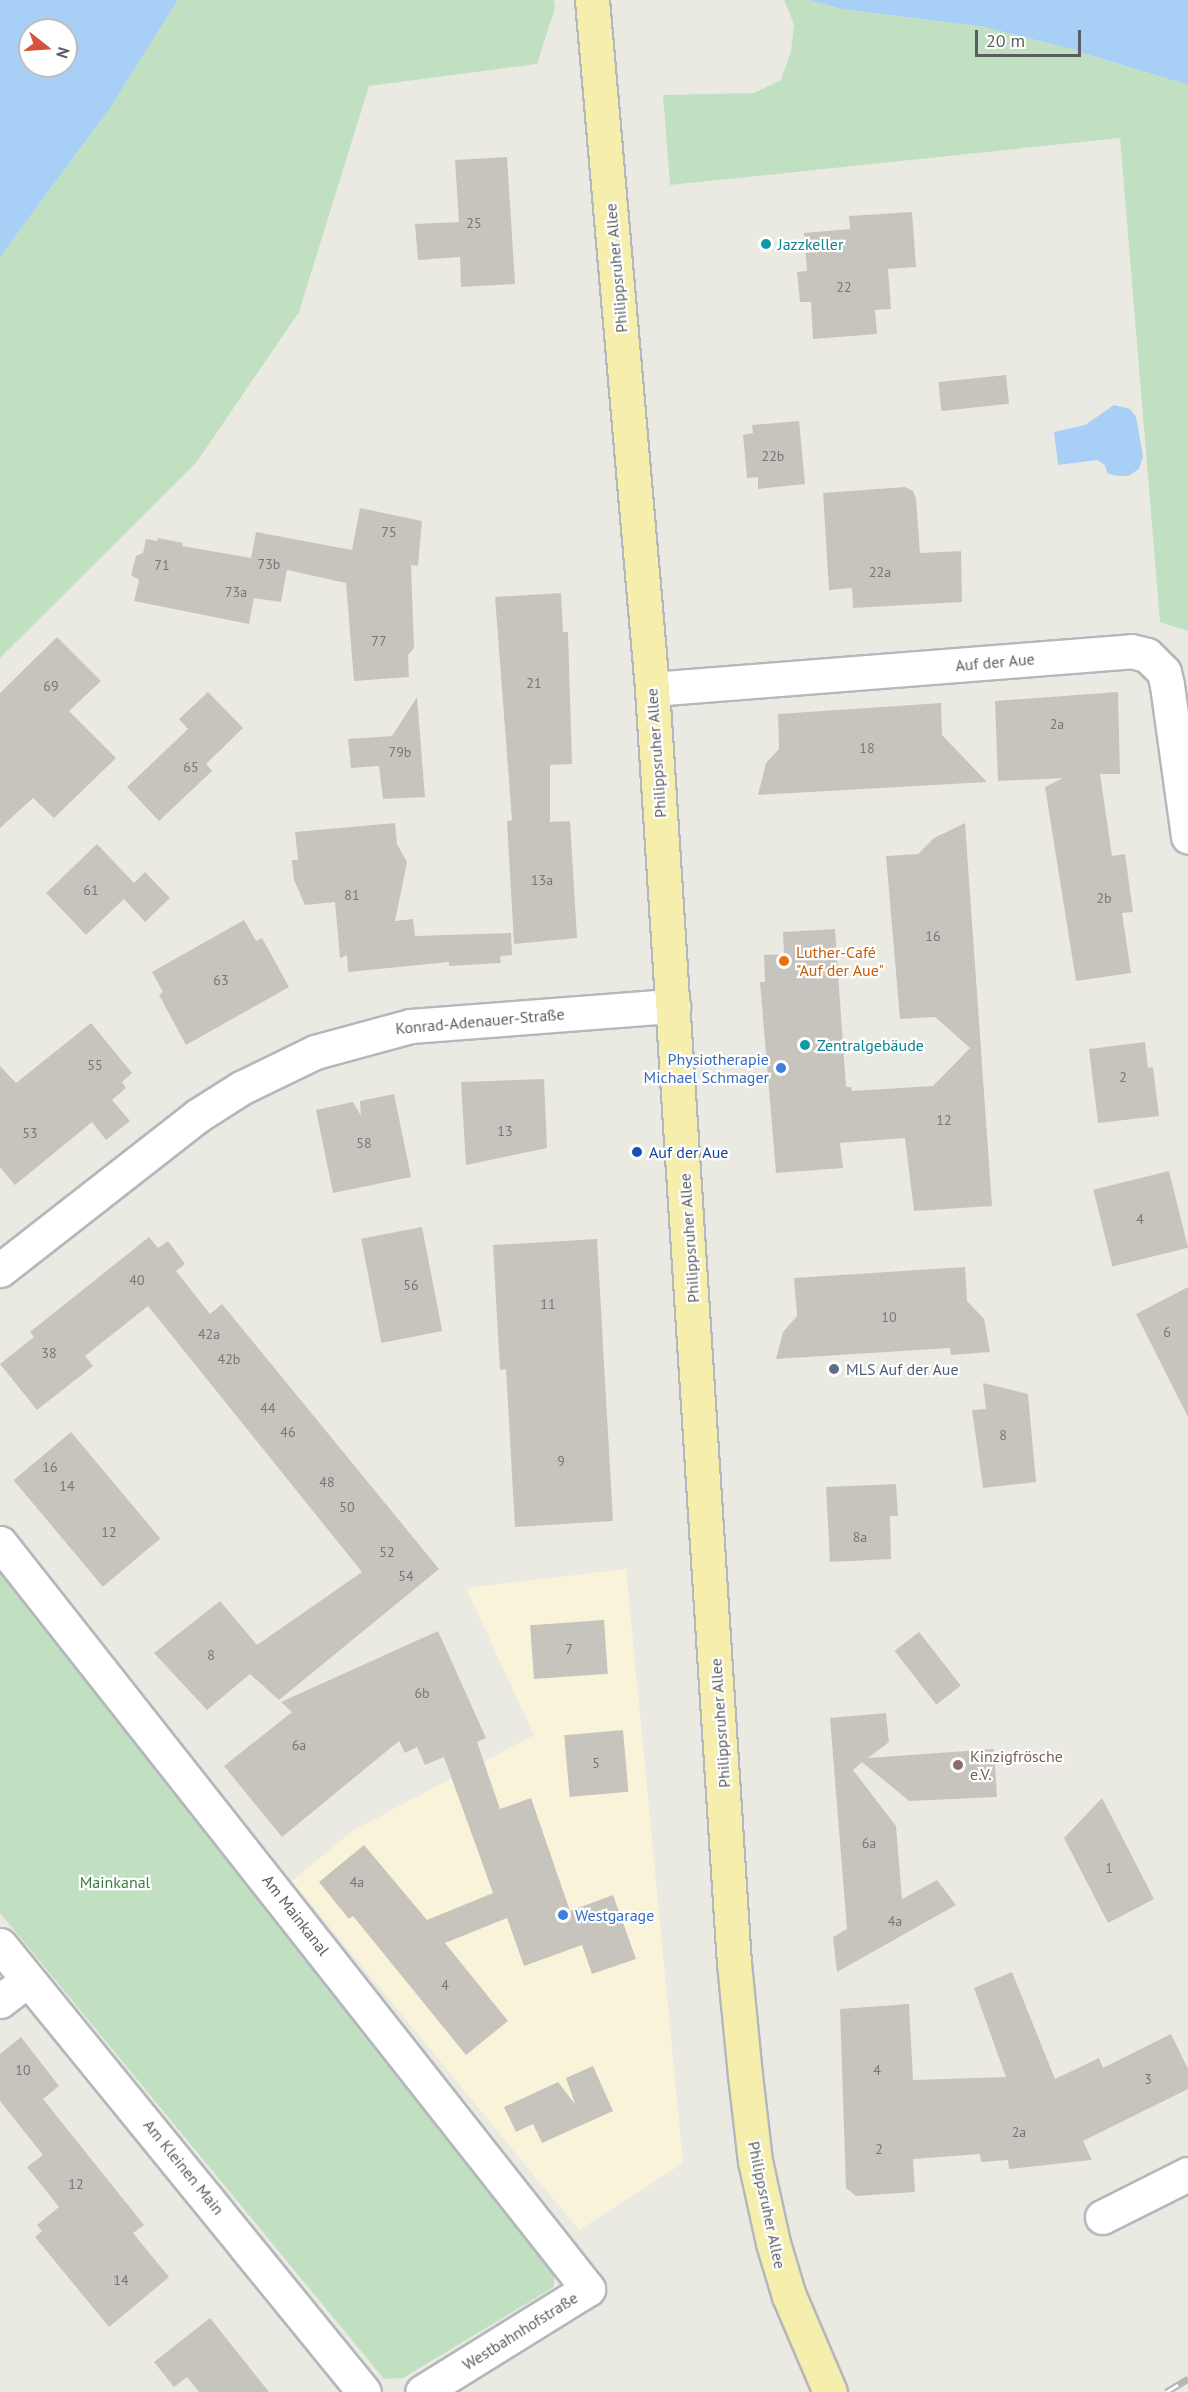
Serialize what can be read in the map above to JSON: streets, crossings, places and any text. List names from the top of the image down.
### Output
{
  "streets": {
    "main road": ["Philippsruher Allee"],
    "street": [
      "Auf der Aue",
      "Konrad-Adenauer-Straße",
      "Am Mainkanal",
      "Am Kleinen Main",
      "Westbahnhofstraße"
    ]
  },
  "crossings": [
    ["Philippsruher Allee", "Auf der Aue"],
    ["Philippsruher Allee", "Konrad-Adenauer-Straße"],
    ["Am Mainkanal", "Westbahnhofstraße"]
  ],
  "parks": ["Mainkanal"],
  "places": [
    "Jazzkeller",
    "Luther-Café \"Auf der Aue\"",
    "Zentralgebäude",
    "Physiotherapie Michael Schmager",
    "Auf der Aue",
    "MLS Auf der Aue",
    "Kinzigfrösche e.V.",
    "Westgarage"
  ],
  "house_numbers": [
    "25",
    "22",
    "22b",
    "75",
    "73b",
    "71",
    "22a",
    "73a",
    "77",
    "21",
    "69",
    "2a",
    "18",
    "79b",
    "65",
    "13a",
    "61",
    "81",
    "2b",
    "16",
    "63",
    "55",
    "2",
    "12",
    "13",
    "53",
    "58",
    "4",
    "40",
    "56",
    "11",
    "10",
    "6",
    "42a",
    "38",
    "42b",
    "44",
    "46",
    "8",
    "9",
    "16",
    "48",
    "14",
    "50",
    "12",
    "8a",
    "52",
    "54",
    "7",
    "8",
    "6b",
    "6a",
    "5",
    "6a",
    "1",
    "4a",
    "4a",
    "4",
    "10",
    "4",
    "3",
    "2a",
    "2",
    "12",
    "14"
  ],
  "scale_bar": "20 m",
  "north": "right"
}
